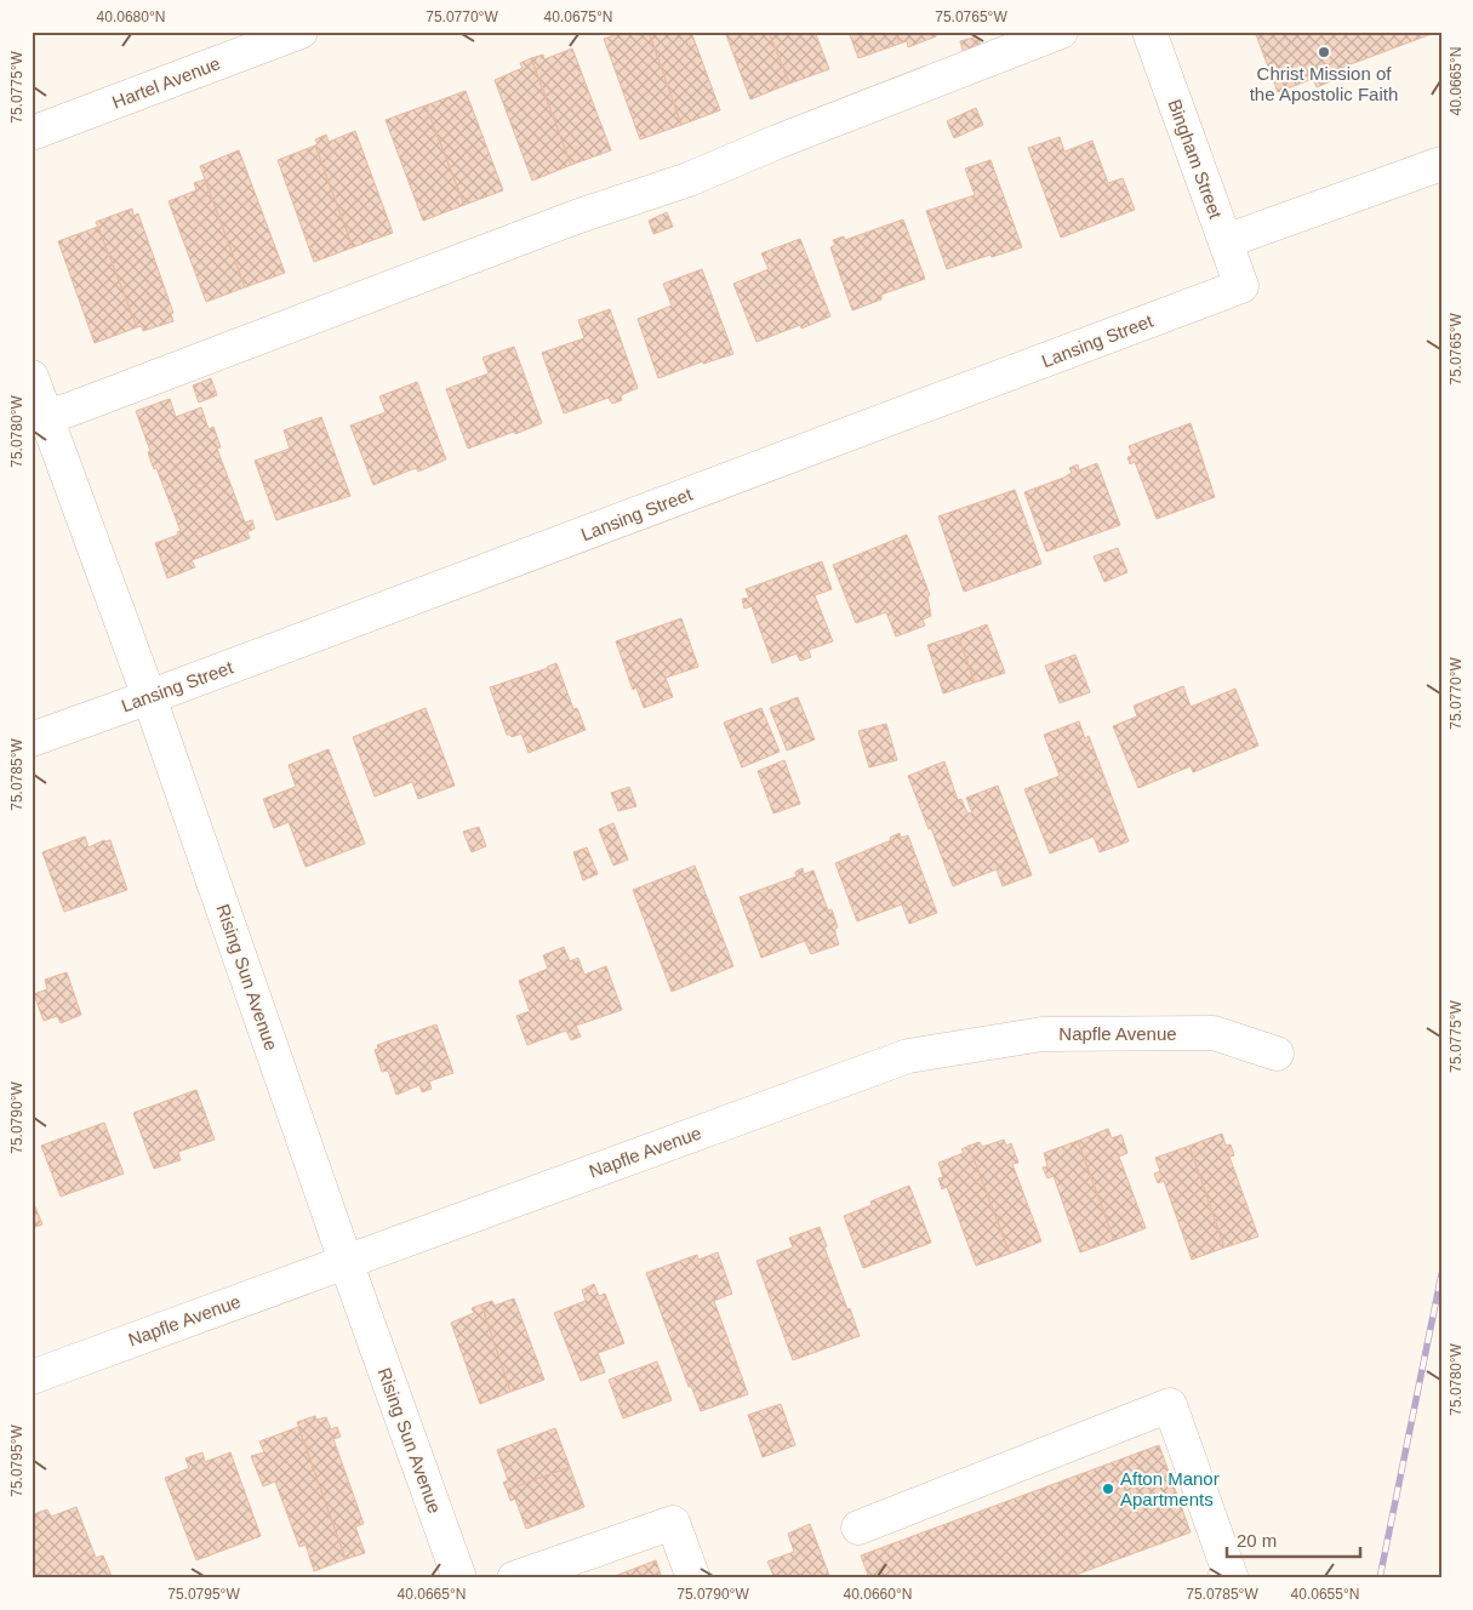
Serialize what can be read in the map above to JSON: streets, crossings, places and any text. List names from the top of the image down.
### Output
{
  "streets": {
    "street": [
      "Hartel Avenue",
      "Bingham Street",
      "Lansing Street",
      "Rising Sun Avenue",
      "Napfle Avenue"
    ]
  },
  "crossings": [
    ["Bingham Street", "Lansing Street"],
    ["Lansing Street", "Rising Sun Avenue"],
    ["Rising Sun Avenue", "Napfle Avenue"]
  ],
  "places": ["Christ Mission of the Apostolic Faith", "Afton Manor Apartments"],
  "scale_bar": "20 m",
  "coordinates": [
    "40.0680°N",
    "75.0770°W",
    "40.0675°N",
    "75.0765°W",
    "40.0665°N",
    "75.0775°W",
    "75.0780°W",
    "75.0785°W",
    "75.0790°W",
    "75.0795°W",
    "40.0660°N",
    "40.0655°N"
  ]
}
